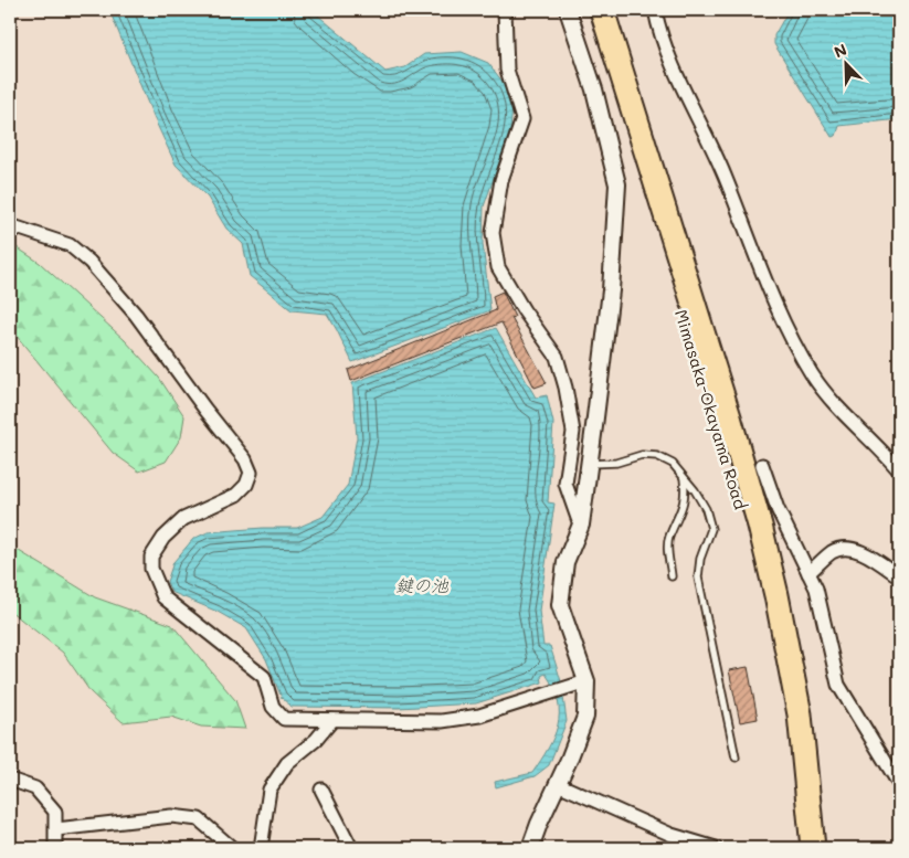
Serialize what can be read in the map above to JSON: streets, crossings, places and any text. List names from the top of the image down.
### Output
{
  "streets": {
    "highway": ["Mimasaka-Okayama Road"]
  },
  "water": ["鍵の池"],
  "north": "top left"
}
